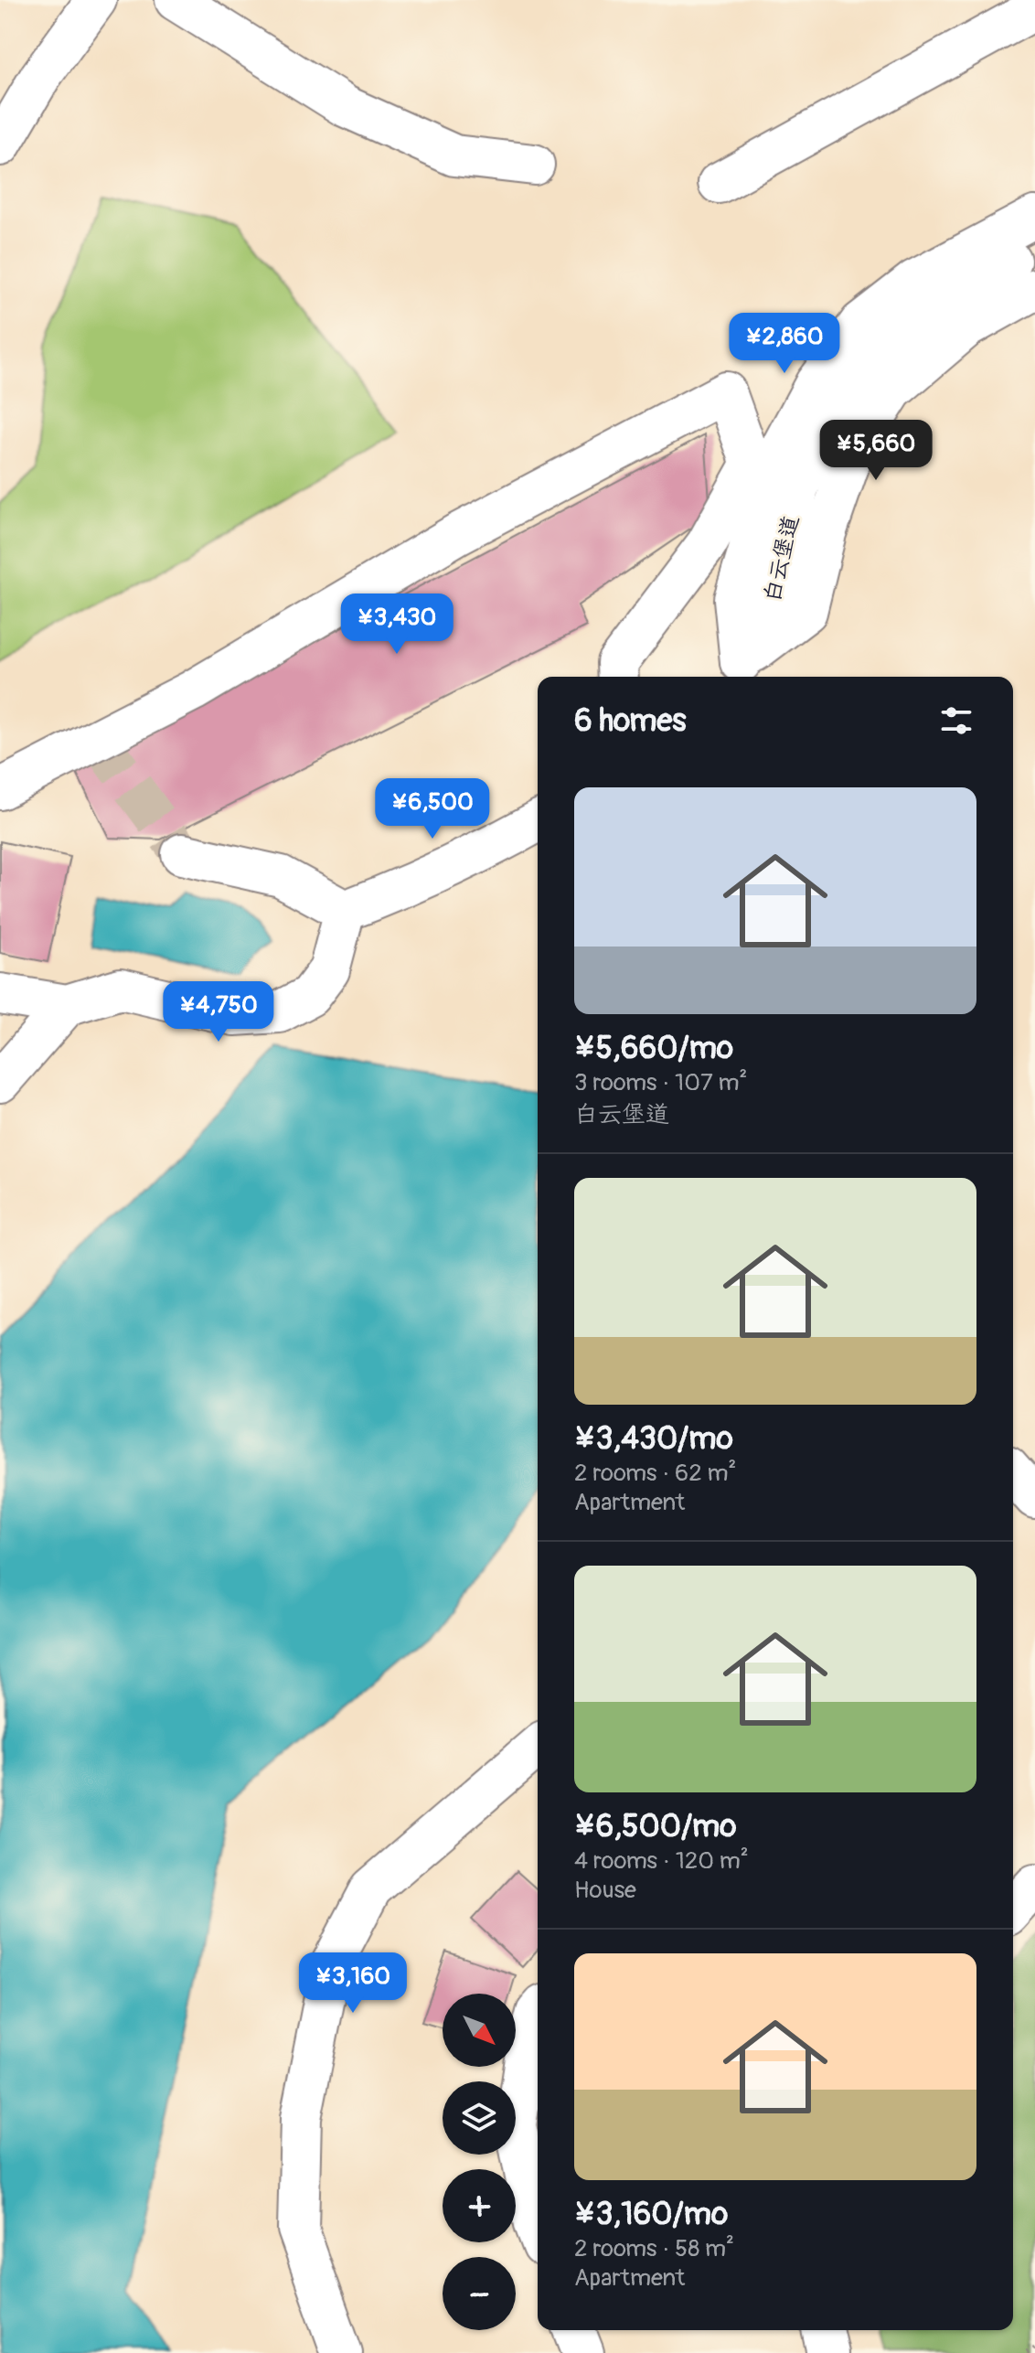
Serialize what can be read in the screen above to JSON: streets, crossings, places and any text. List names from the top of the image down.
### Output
{
  "streets": {
    "street": ["白云堡道"]
  },
  "north": "bottom right",
  "page": {
    "price": [
      "¥2,860",
      "¥5,660",
      "¥3,430",
      "¥6,500",
      "¥4,750",
      "¥3,160"
    ],
    "heading": "6 homes",
    "list": [
      {
        "name": "¥5,660/mo",
        "note": "3 rooms · 107 m² · 白云堡道"
      },
      {
        "name": "¥3,430/mo",
        "note": "2 rooms · 62 m² · Apartment"
      },
      {
        "name": "¥6,500/mo",
        "note": "4 rooms · 120 m² · House"
      },
      {
        "name": "¥3,160/mo",
        "note": "2 rooms · 58 m² · Apartment"
      }
    ],
    "map_buttons": ["+", "−"]
  }
}
